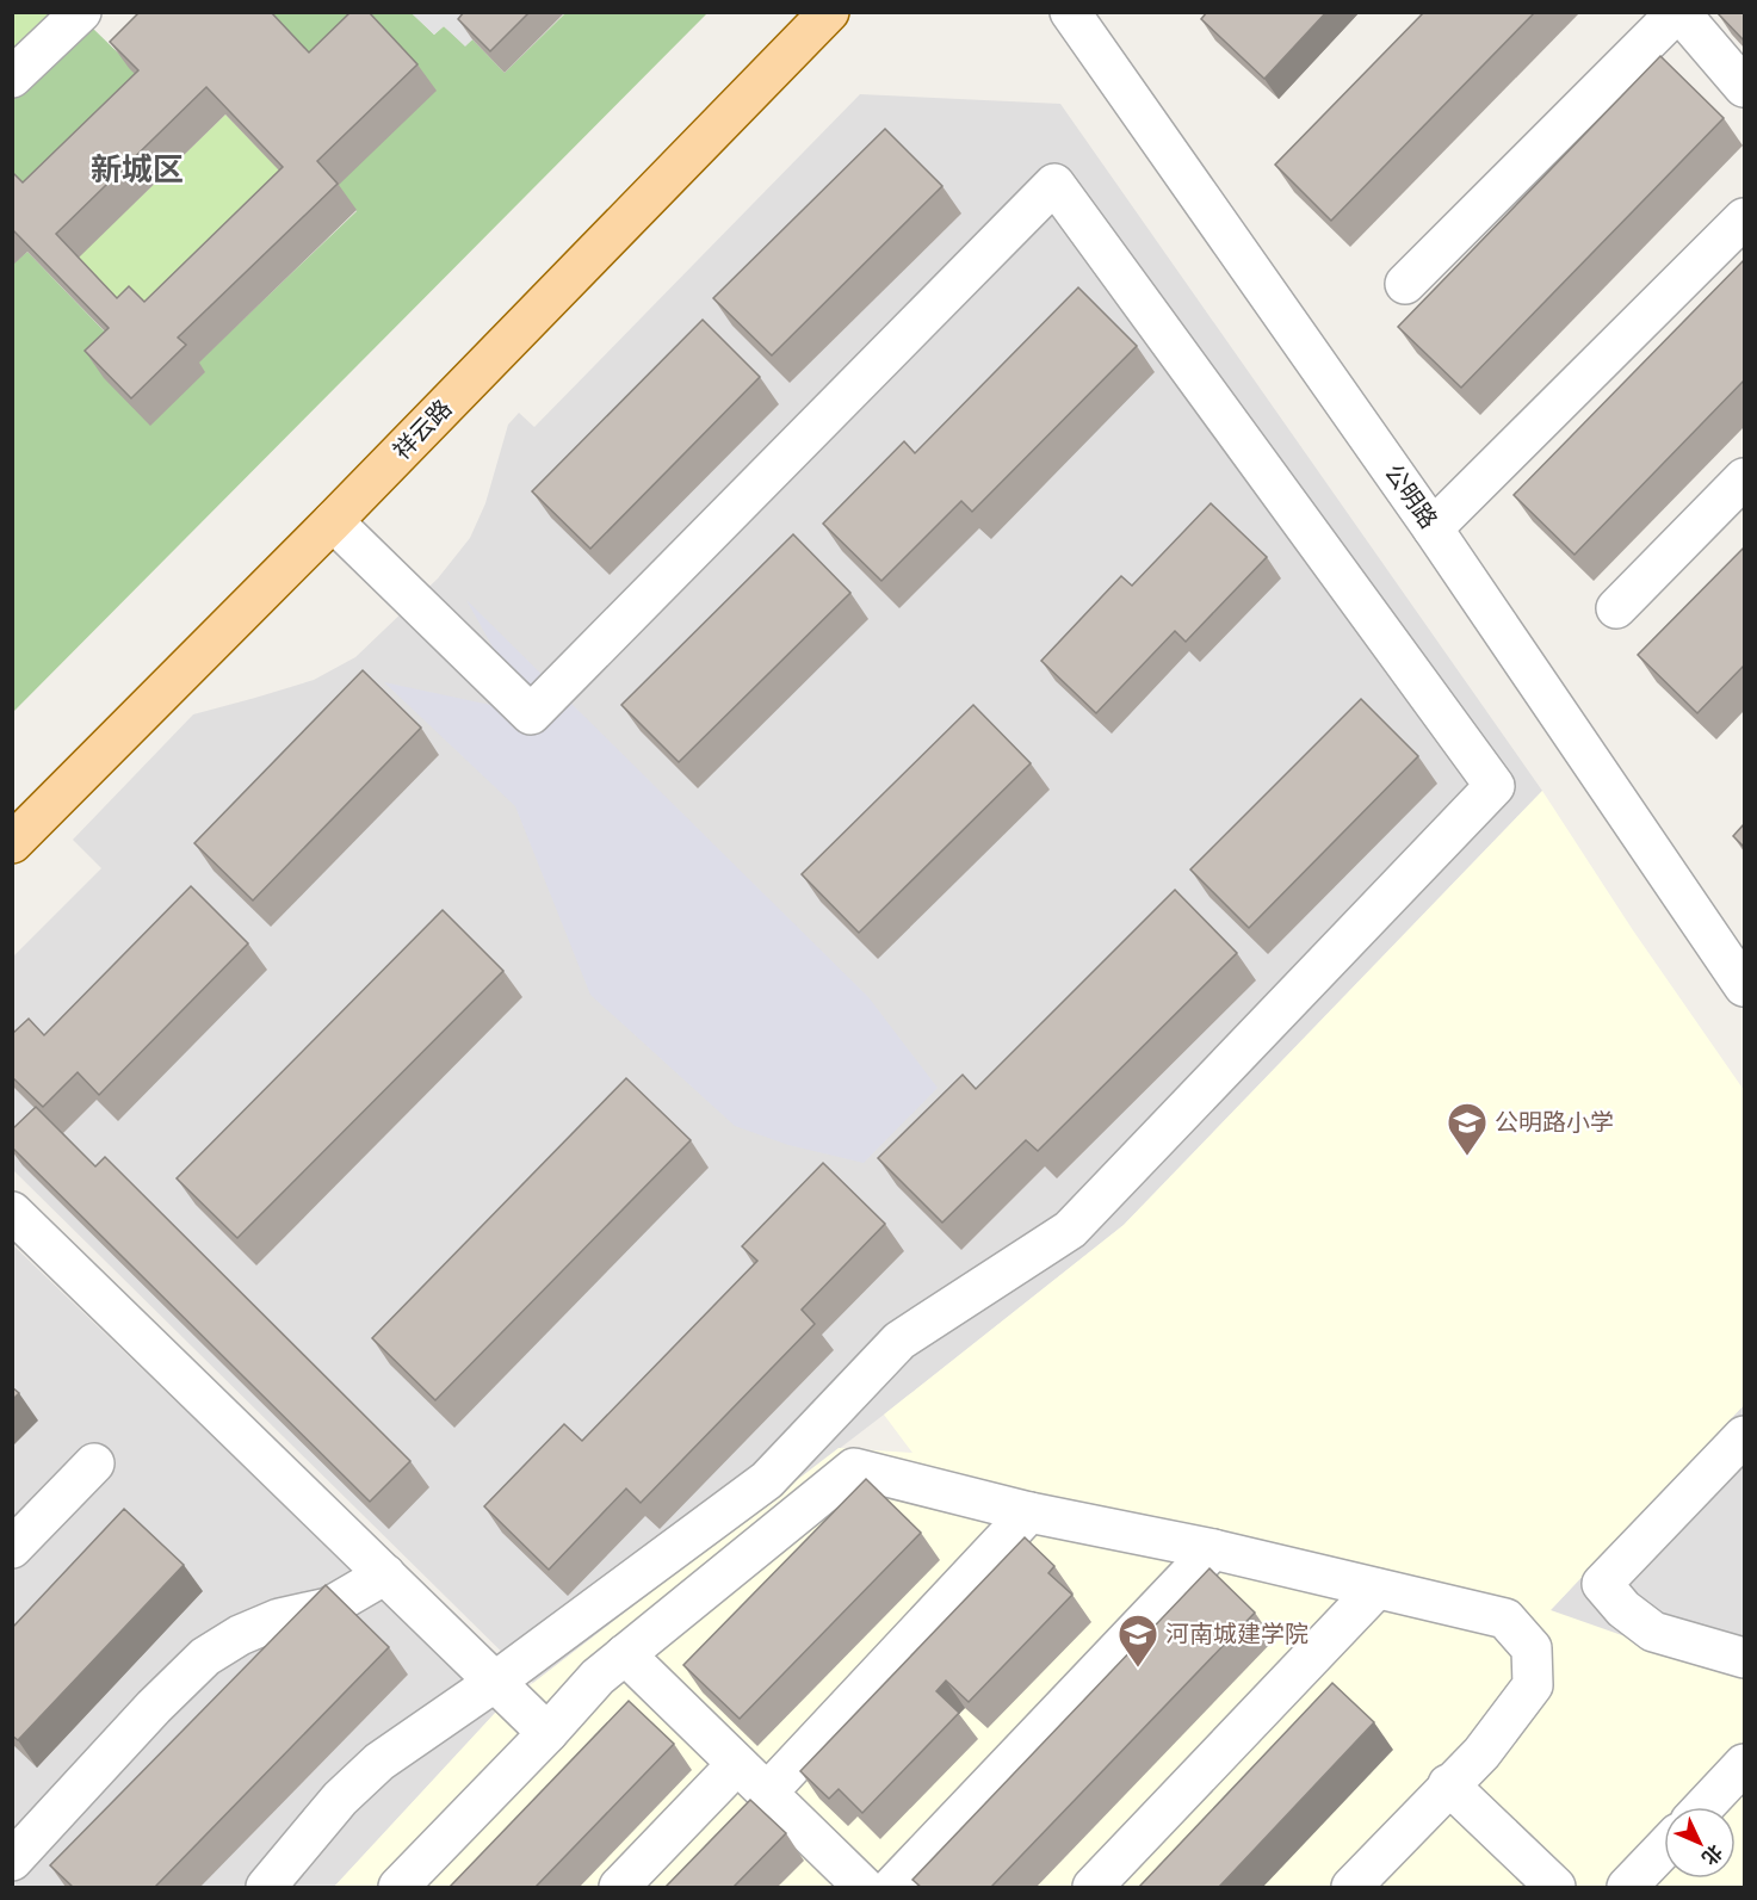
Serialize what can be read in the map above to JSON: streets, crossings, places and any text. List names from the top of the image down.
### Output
{
  "streets": {
    "main road": ["祥云路"],
    "street": ["公明路"]
  },
  "districts": ["新城区"],
  "places": {
    "school or university": ["公明路小学", "河南城建学院"]
  },
  "north": "bottom right"
}
